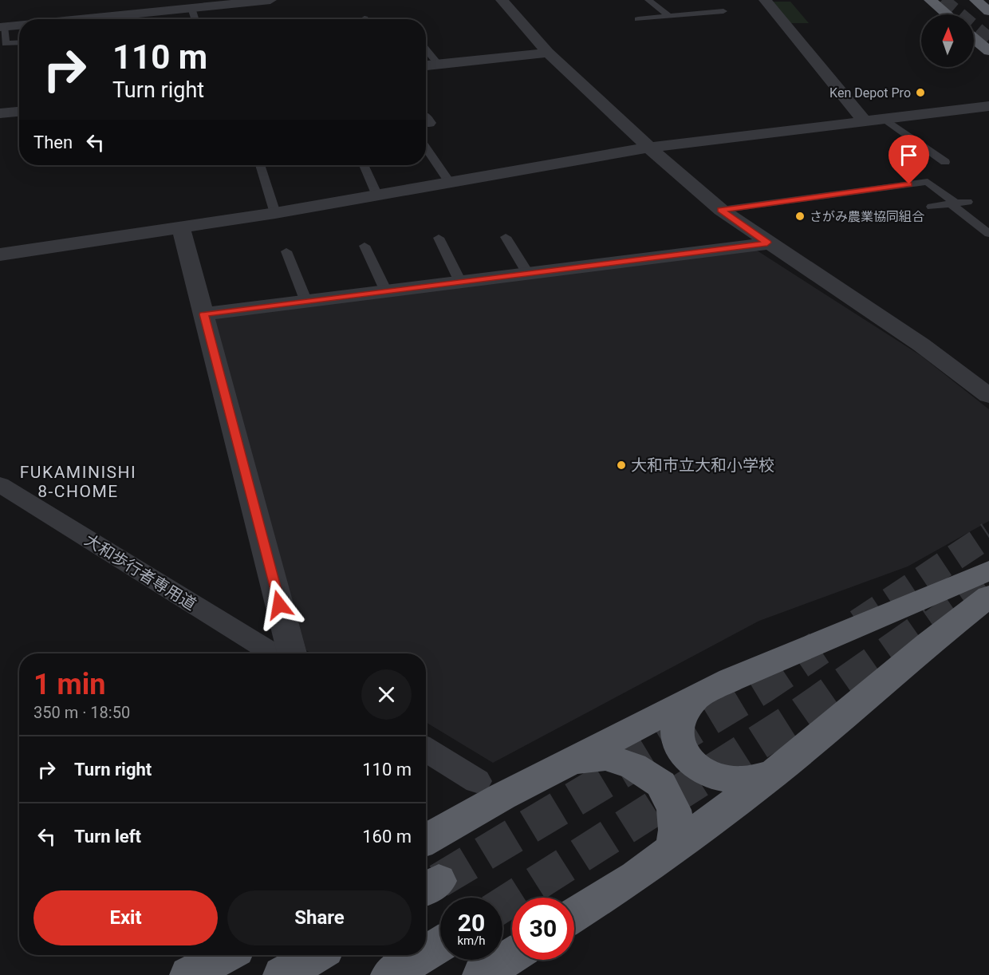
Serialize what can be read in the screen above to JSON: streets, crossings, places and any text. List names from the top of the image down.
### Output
{
  "streets": {
    "street": ["大和歩行者専用道"]
  },
  "districts": ["FUKAMINISHI 8-CHOME"],
  "places": ["Ken Depot Pro", "さがみ農業協同組合", "大和市立大和小学校"],
  "north": "top",
  "page": {
    "turn": ["110 m", "Turn right"],
    "then": "Then",
    "heading": ["1 min", "350 m · 18:50"],
    "list": [
      {
        "name": "Turn right",
        "value": "110 m"
      },
      {
        "name": "Turn left",
        "value": "160 m"
      }
    ],
    "buttons": ["Exit", "Share"],
    "speed": "20 km/h",
    "limit": "30"
  }
}
